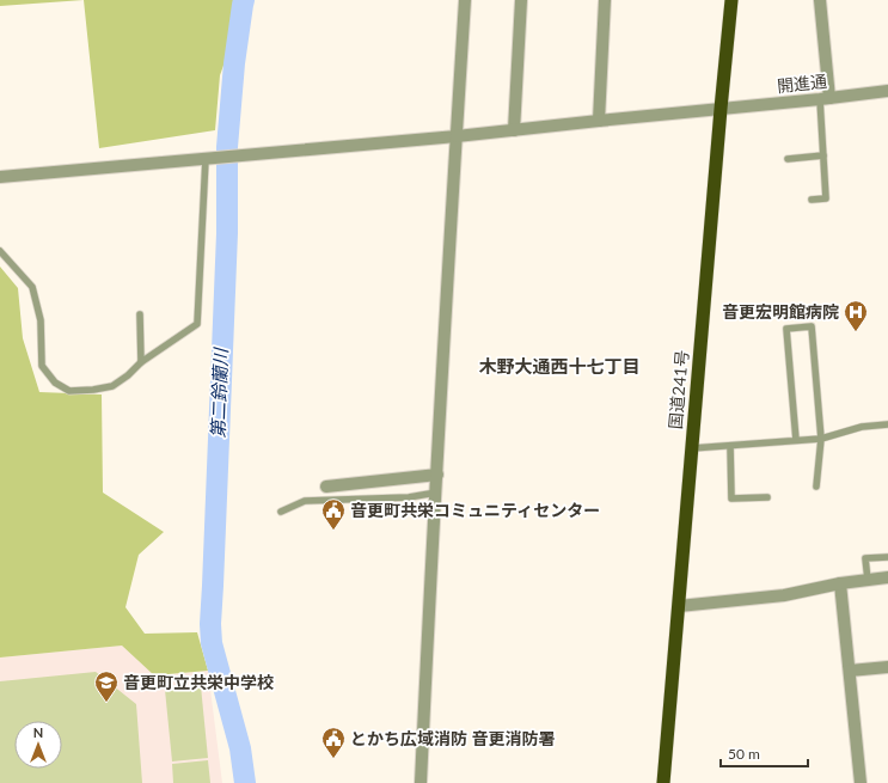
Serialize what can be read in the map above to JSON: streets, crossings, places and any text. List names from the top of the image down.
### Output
{
  "streets": {
    "highway": ["国道241号"],
    "street": ["開進通"]
  },
  "crossings": [
    ["開進通", "国道241号"]
  ],
  "districts": ["木野大通西十七丁目"],
  "water": ["第二鈴蘭川"],
  "places": {
    "hospital": ["音更宏明館病院"],
    "public building": ["音更町共栄コミュニティセンター", "とかち広域消防 音更消防署"],
    "school or university": ["音更町立共栄中学校"]
  },
  "scale_bar": "50 m",
  "north": "top"
}
